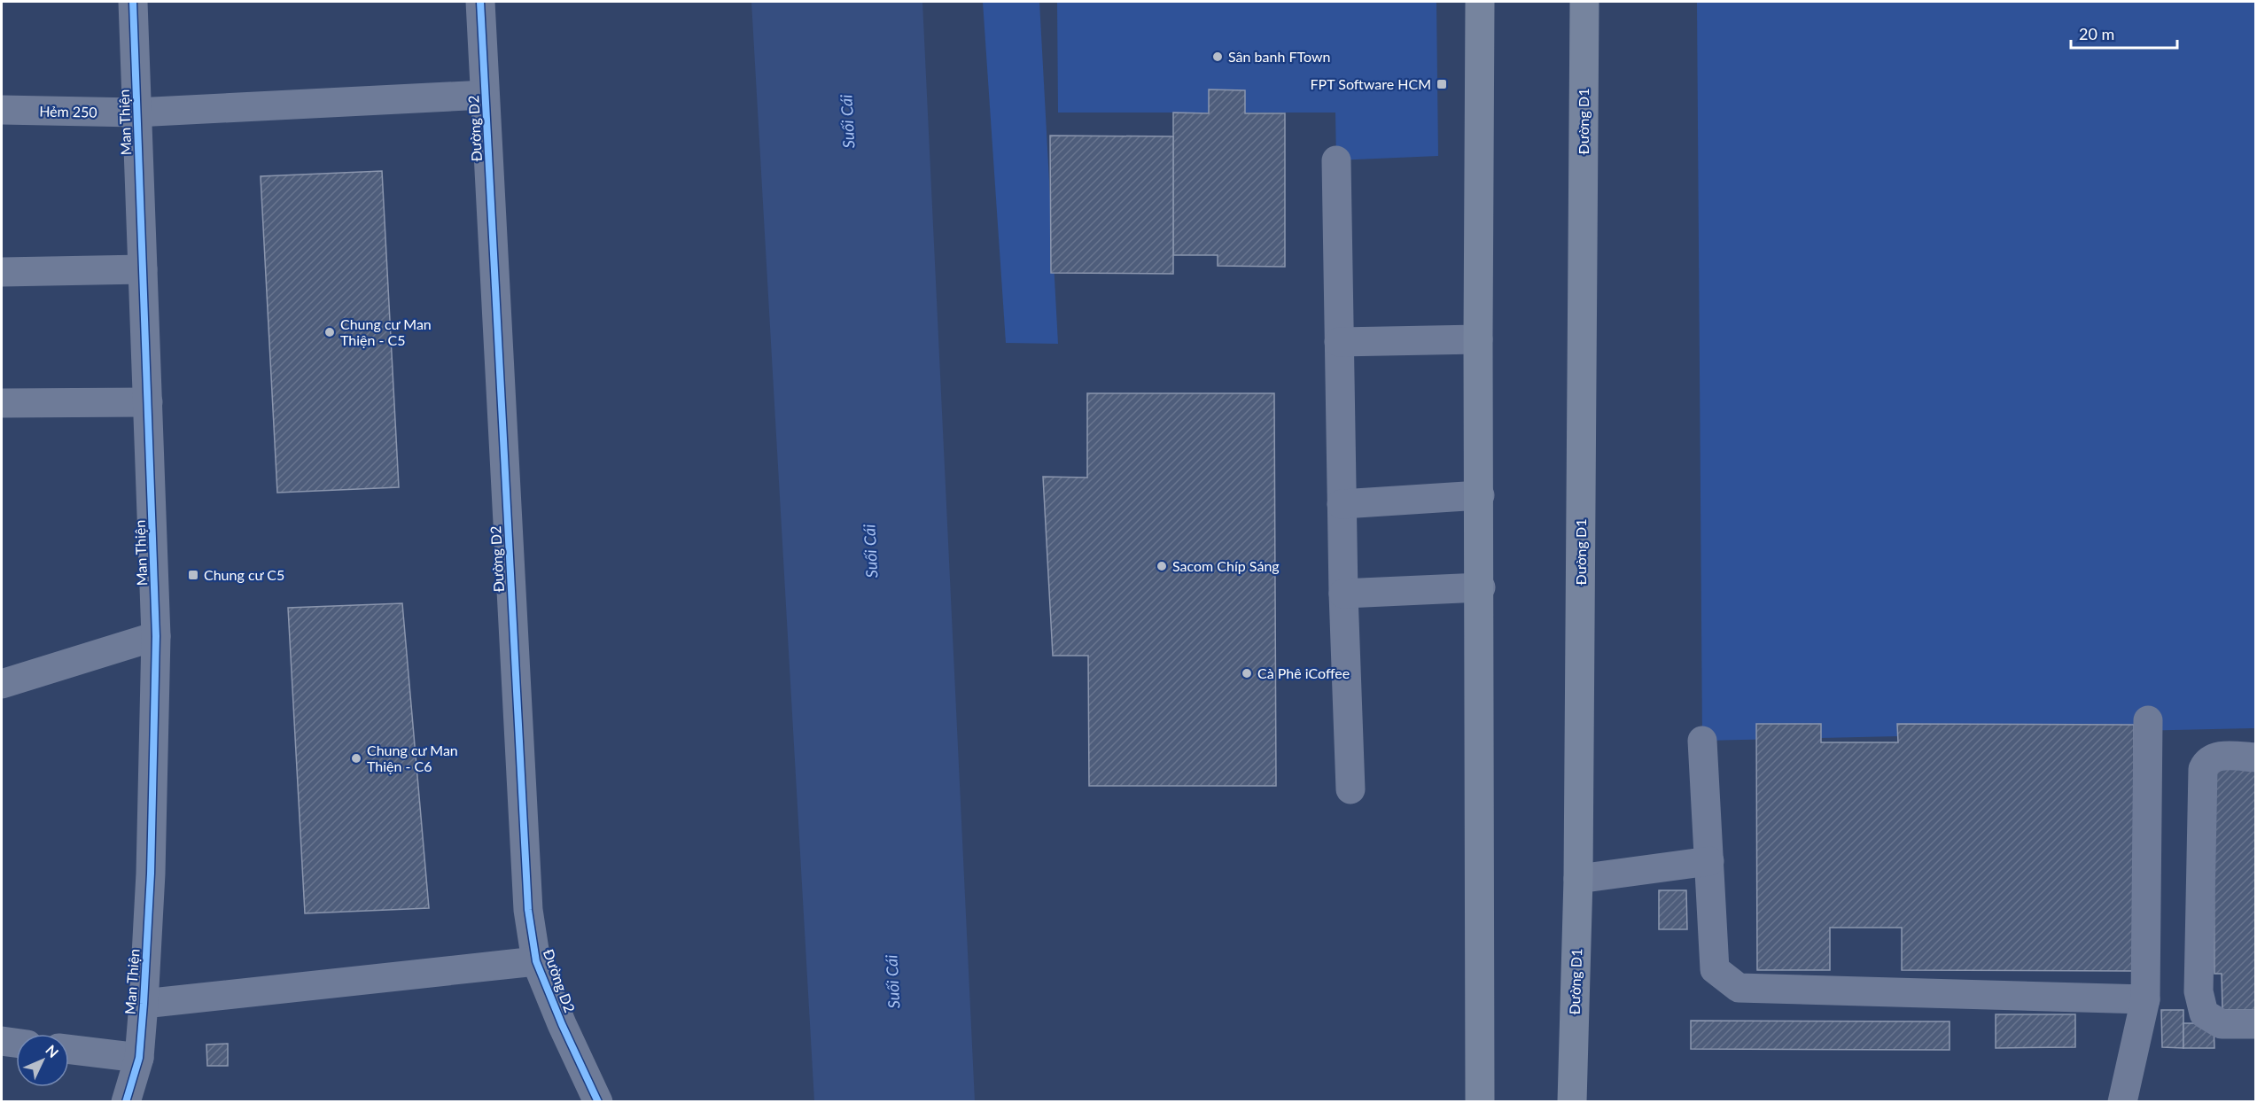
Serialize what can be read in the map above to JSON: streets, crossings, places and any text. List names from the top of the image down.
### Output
{
  "streets": {
    "main road": ["Đường D1"],
    "street": ["Hẻm 250", "Man Thiện", "Đường D2"]
  },
  "crossings": [
    ["Hẻm 250", "Man Thiện"],
    ["Hẻm 250", "Đường D2"]
  ],
  "water": ["Suối Cái"],
  "places": {
    "other": [
      "Sân banh FTown",
      "Chung cư Man Thiện - C5",
      "Sacom Chíp Sáng",
      "Cà Phê iCoffee",
      "Chung cư Man Thiện - C6"
    ],
    "transit": ["FPT Software HCM", "Chung cư C5"]
  },
  "scale_bar": "20 m",
  "north": "top right"
}
